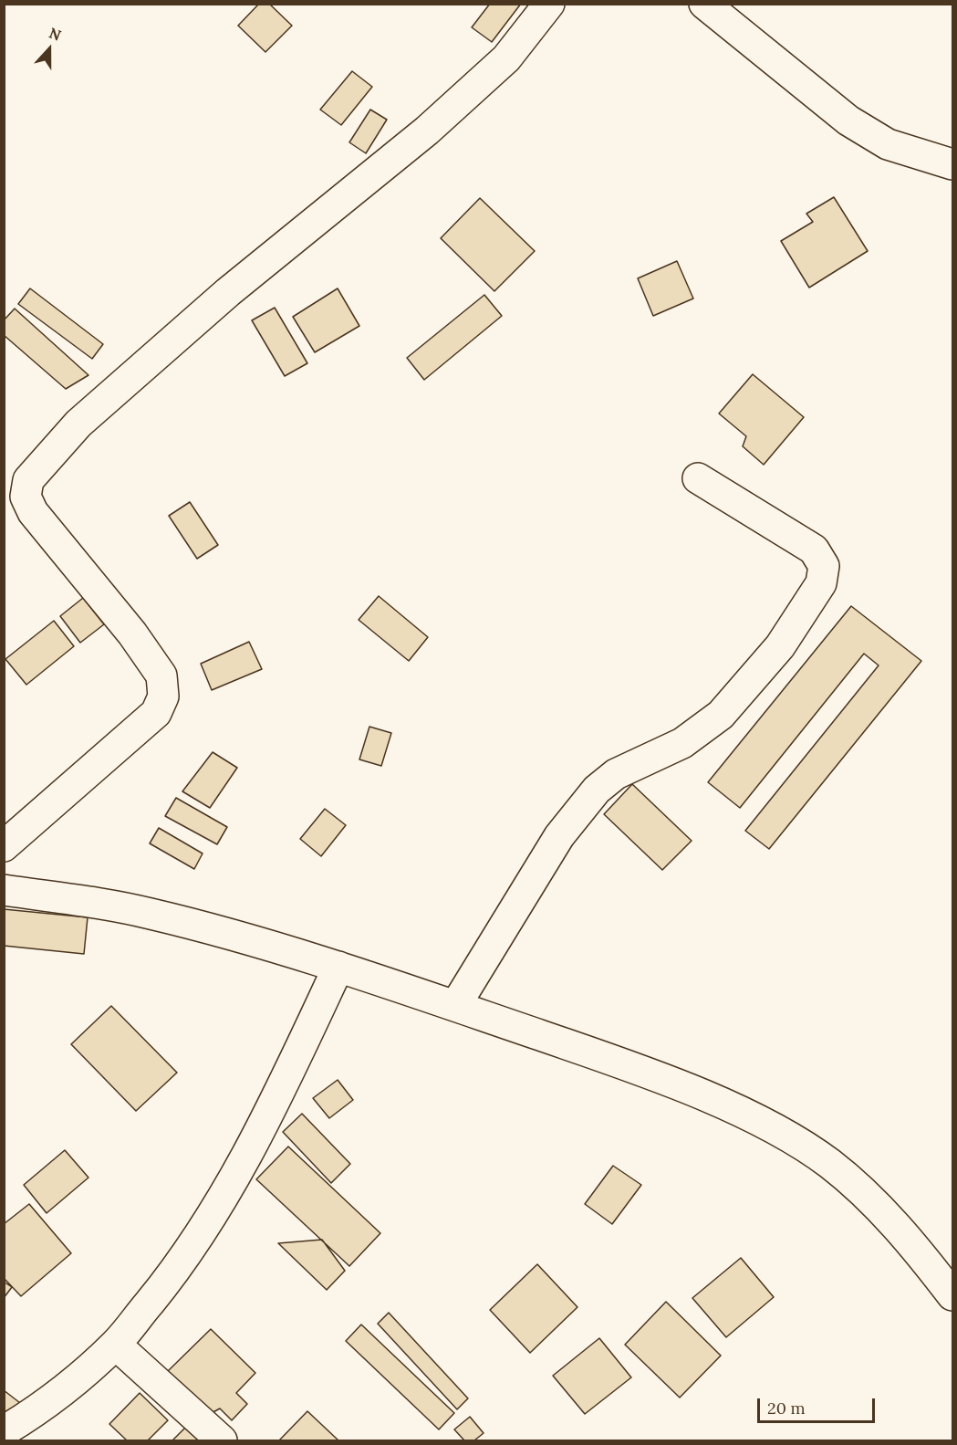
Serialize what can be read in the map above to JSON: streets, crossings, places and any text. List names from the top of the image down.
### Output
{
  "scale_bar": "20 m",
  "north": "top"
}
